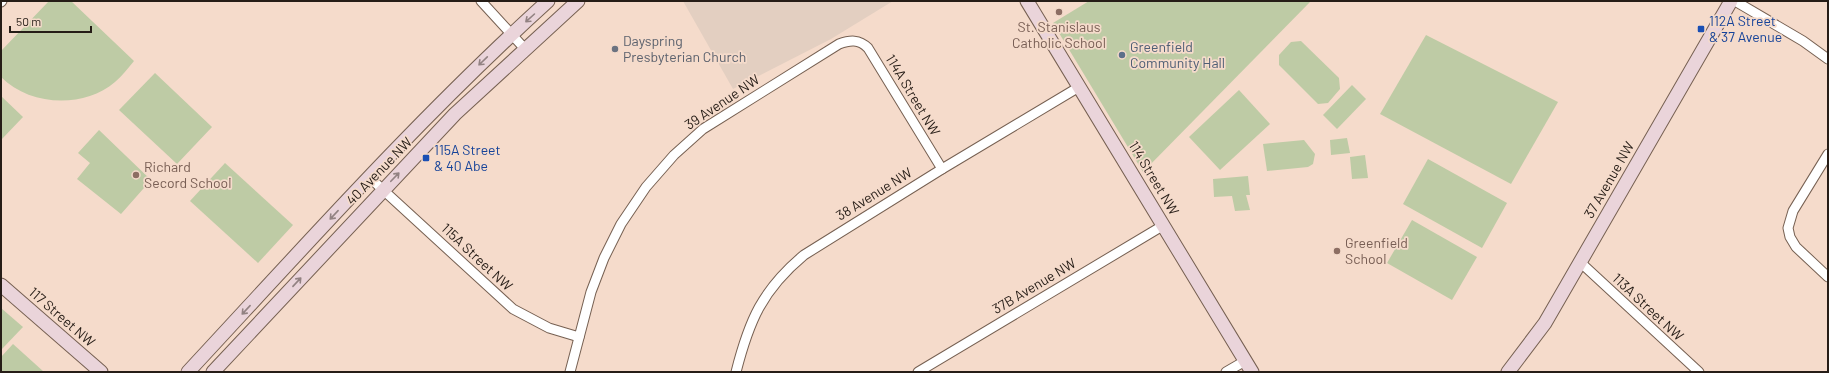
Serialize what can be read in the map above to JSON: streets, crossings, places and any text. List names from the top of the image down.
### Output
{
  "streets": {
    "street": [
      "114A Street NW",
      "39 Avenue NW",
      "40 Avenue NW",
      "114 Street NW",
      "37 Avenue NW",
      "38 Avenue NW",
      "115A Street NW",
      "37B Avenue NW",
      "113A Street NW",
      "117 Street NW"
    ]
  },
  "crossings": [
    ["114A Street NW", "39 Avenue NW"],
    ["114A Street NW", "38 Avenue NW"],
    ["39 Avenue NW", "115A Street NW"],
    ["40 Avenue NW", "115A Street NW"],
    ["114 Street NW", "38 Avenue NW"],
    ["114 Street NW", "37B Avenue NW"],
    ["37 Avenue NW", "113A Street NW"]
  ],
  "places": {
    "other": [
      "St. Stanislaus Catholic School",
      "Dayspring Presbyterian Church",
      "Greenfield Community Hall",
      "Richard Secord School",
      "Greenfield School"
    ],
    "transit": ["112A Street & 37 Avenue", "115A Street & 40 Abe"]
  },
  "scale_bar": "50 m"
}
